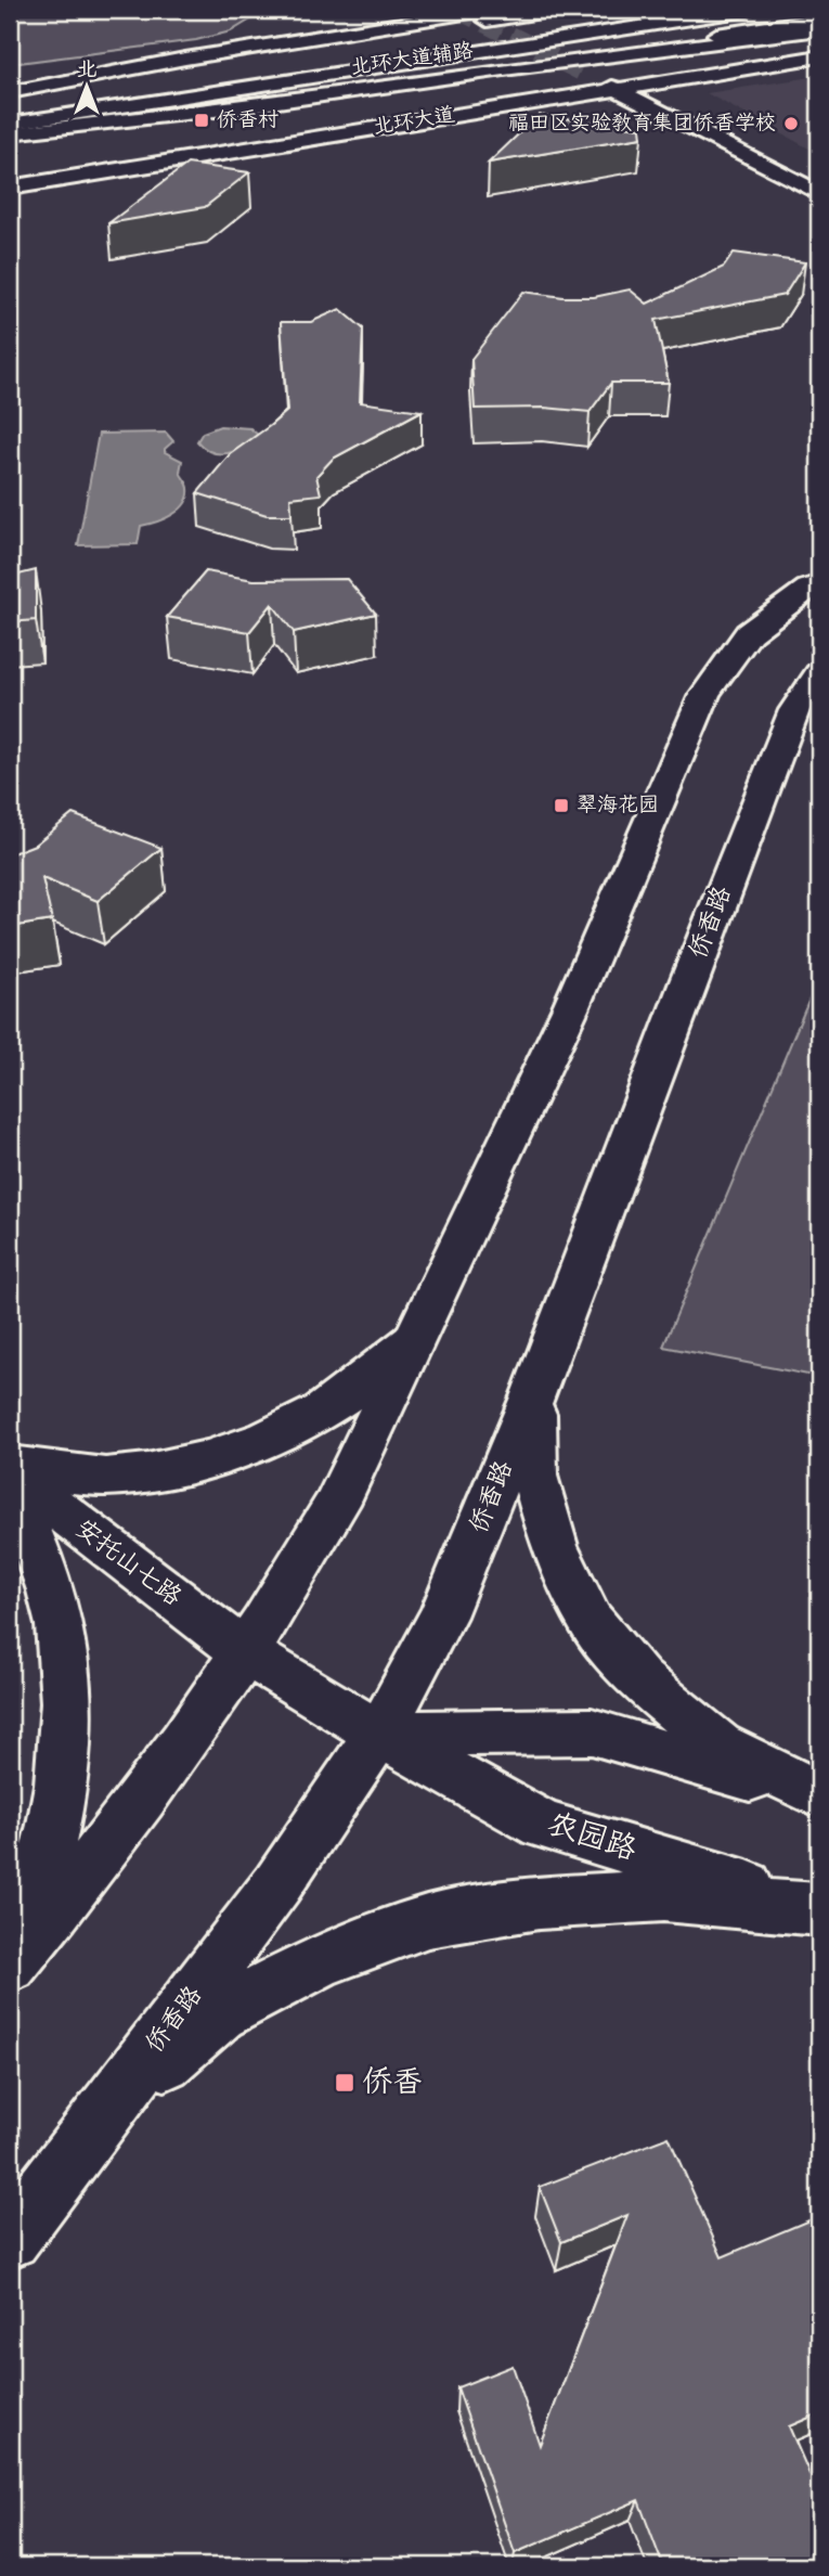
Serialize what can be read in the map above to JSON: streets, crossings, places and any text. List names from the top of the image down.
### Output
{
  "streets": {
    "main road": [
      "北环大道辅路",
      "北环大道",
      "侨香路",
      "安托山七路",
      "农园路"
    ]
  },
  "crossings": [
    ["侨香路", "农园路"],
    ["安托山七路", "农园路"]
  ],
  "places": {
    "transit": ["侨香村", "翠海花园", "侨香"],
    "other": ["福田区实验教育集团侨香学校"]
  },
  "north": "top"
}
